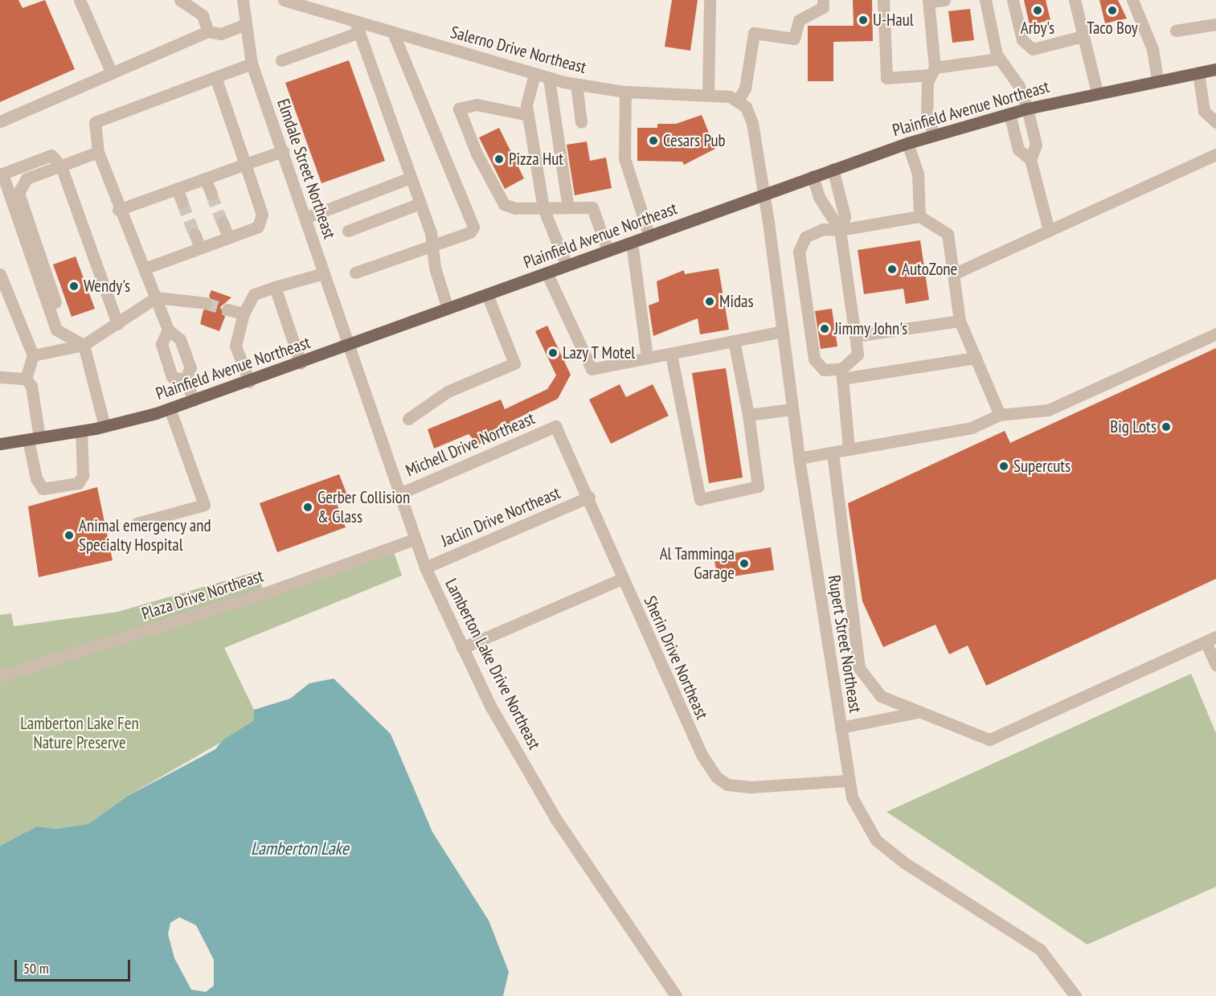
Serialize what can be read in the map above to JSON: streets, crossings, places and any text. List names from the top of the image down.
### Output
{
  "streets": {
    "main road": ["Plainfield Avenue Northeast"],
    "street": [
      "Salerno Drive Northeast",
      "Elmdale Street Northeast",
      "Michell Drive Northeast",
      "Jaclin Drive Northeast",
      "Plaza Drive Northeast",
      "Rupert Street Northeast",
      "Sherin Drive Northeast",
      "Lamberton Lake Drive Northeast"
    ]
  },
  "crossings": [
    ["Plainfield Avenue Northeast", "Elmdale Street Northeast"],
    ["Plainfield Avenue Northeast", "Rupert Street Northeast"],
    ["Plainfield Avenue Northeast", "Lamberton Lake Drive Northeast"],
    ["Elmdale Street Northeast", "Lamberton Lake Drive Northeast"],
    ["Michell Drive Northeast", "Sherin Drive Northeast"],
    ["Michell Drive Northeast", "Lamberton Lake Drive Northeast"],
    ["Jaclin Drive Northeast", "Sherin Drive Northeast"],
    ["Jaclin Drive Northeast", "Lamberton Lake Drive Northeast"],
    ["Plaza Drive Northeast", "Lamberton Lake Drive Northeast"],
    ["Rupert Street Northeast", "Sherin Drive Northeast"]
  ],
  "water": ["Lamberton Lake"],
  "parks": ["Lamberton Lake Fen Nature Preserve"],
  "places": [
    "Arby's",
    "Taco Boy",
    "U-Haul",
    "Cesars Pub",
    "Pizza Hut",
    "AutoZone",
    "Wendy's",
    "Midas",
    "Jimmy John's",
    "Lazy T Motel",
    "Big Lots",
    "Supercuts",
    "Gerber Collision & Glass",
    "Animal emergency and Specialty Hospital",
    "Al Tamminga Garage"
  ],
  "scale_bar": "50 m"
}
